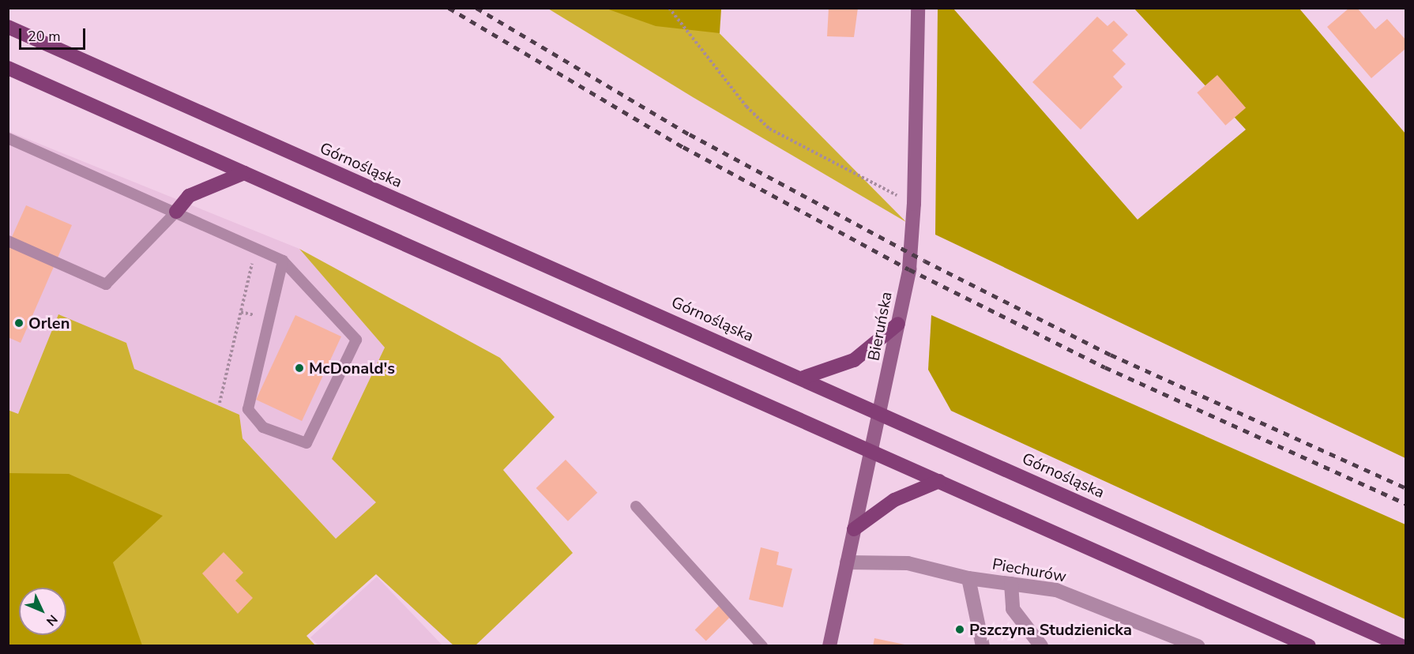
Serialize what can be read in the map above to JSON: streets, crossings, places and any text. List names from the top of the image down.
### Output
{
  "streets": {
    "main road": ["Górnośląska"],
    "street": ["Bieruńska", "Piechurów"]
  },
  "crossings": [
    ["Górnośląska", "Bieruńska"],
    ["Bieruńska", "Piechurów"]
  ],
  "places": ["Orlen", "McDonald's", "Pszczyna Studzienicka"],
  "scale_bar": "20 m",
  "north": "bottom right"
}
